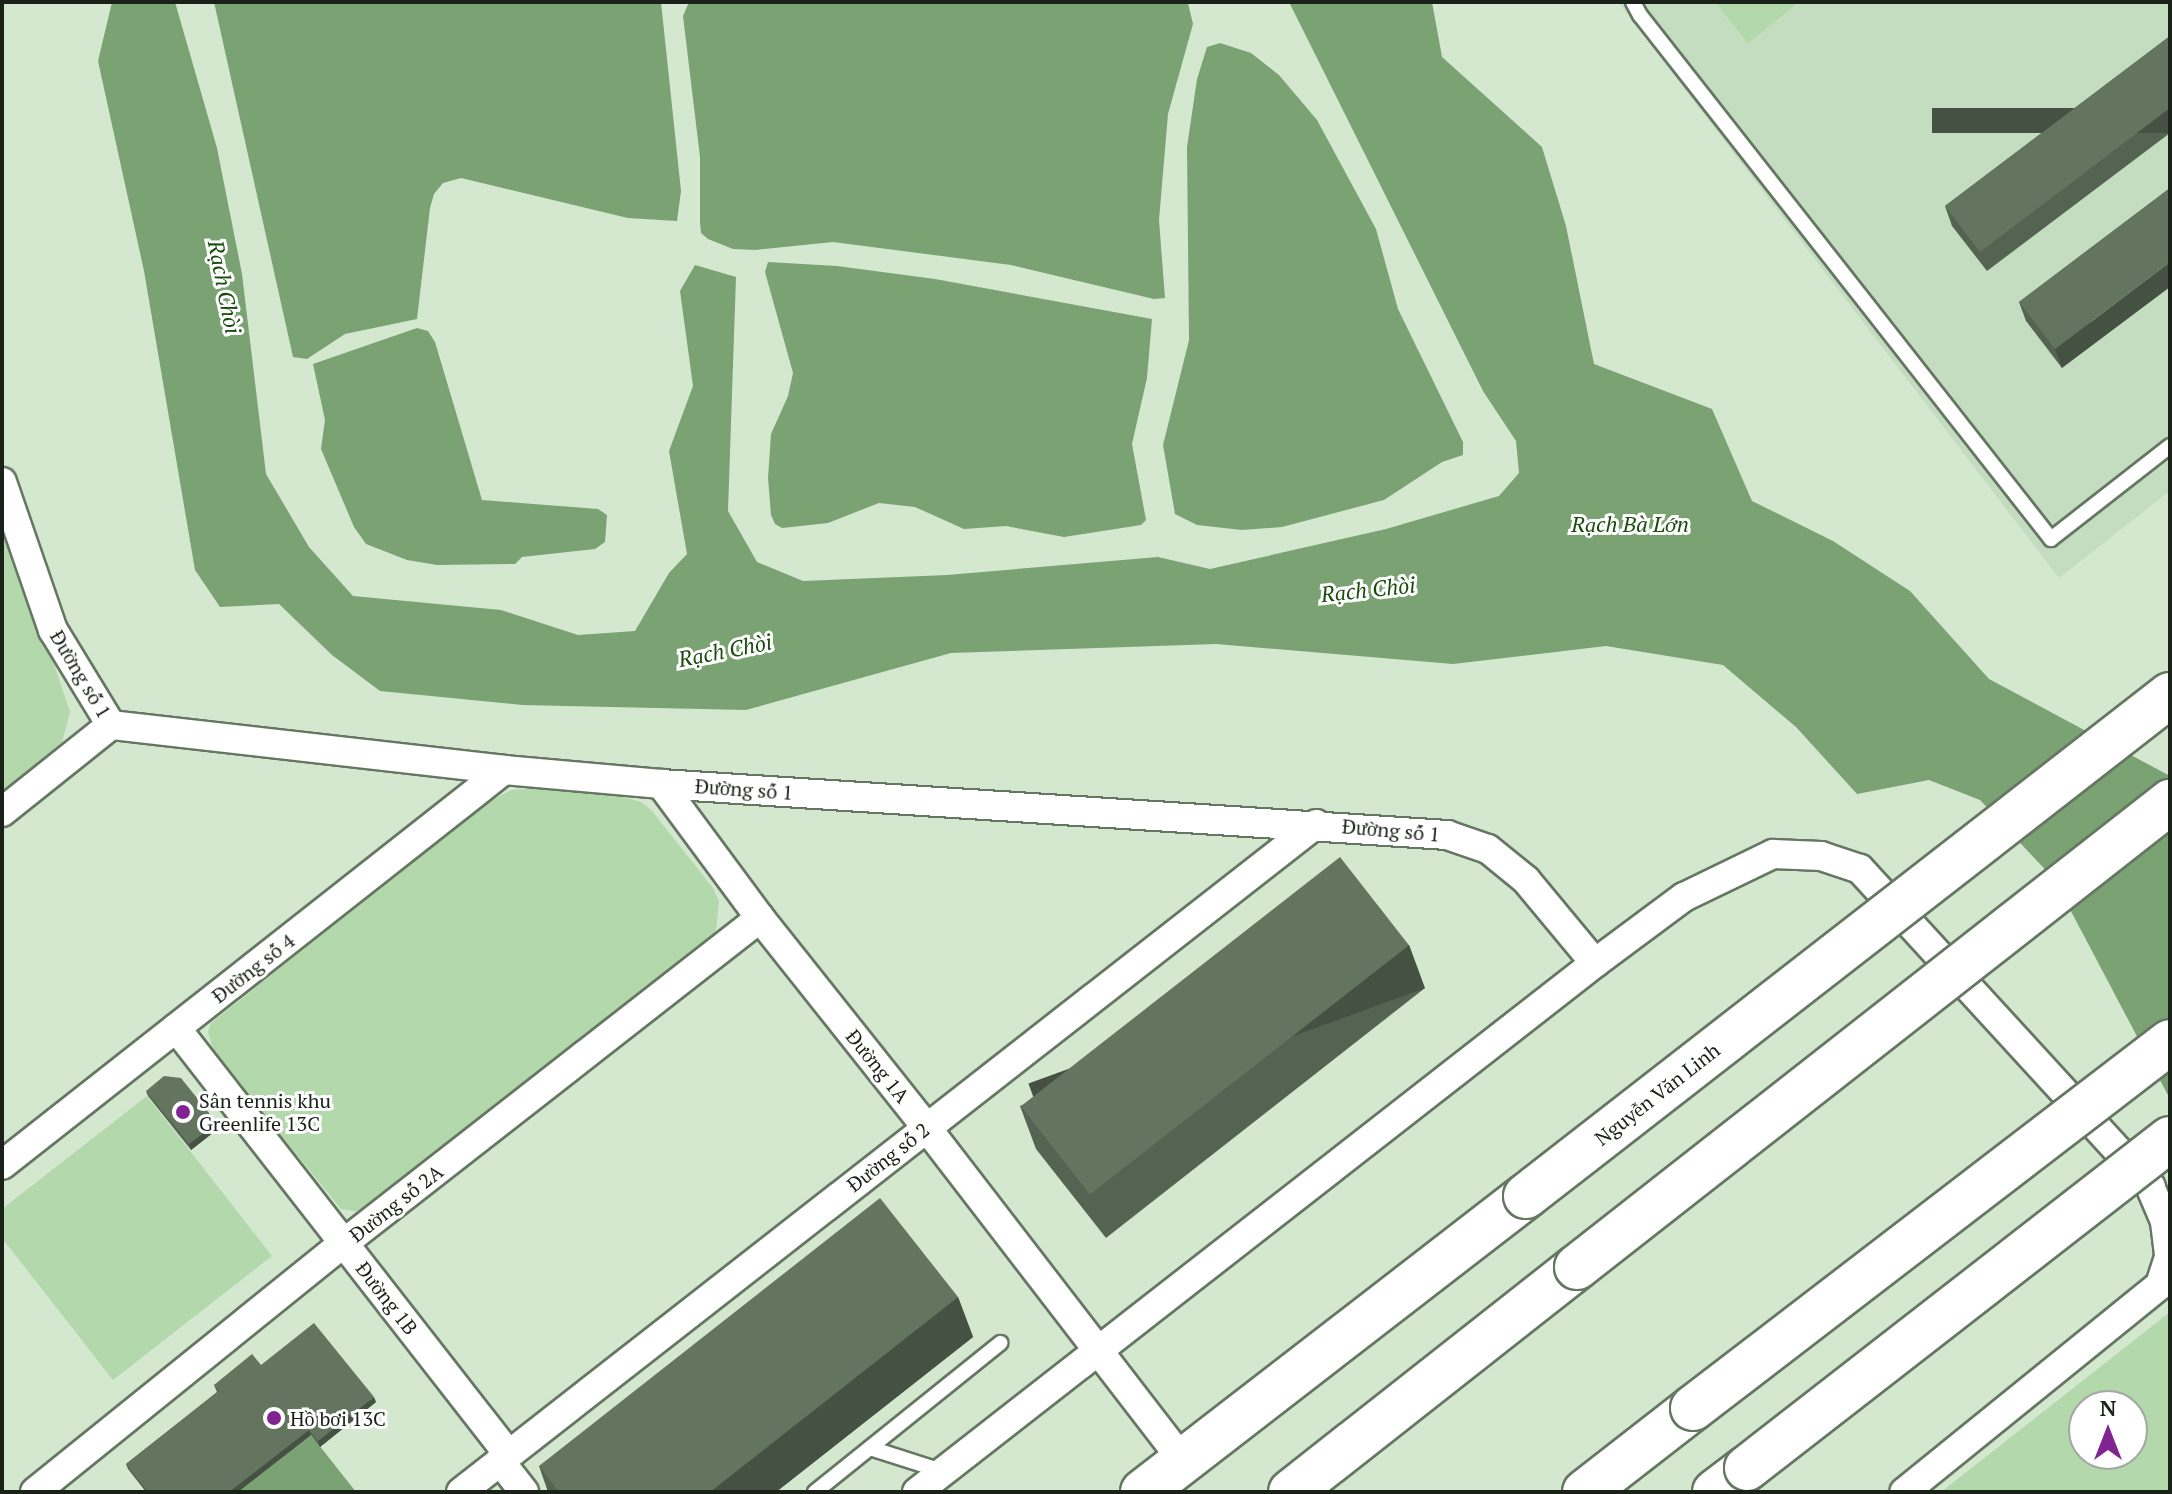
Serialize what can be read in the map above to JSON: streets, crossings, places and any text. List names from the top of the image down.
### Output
{
  "streets": {
    "main road": ["Nguyễn Văn Linh"],
    "street": [
      "Đường số 1",
      "Đường số 4",
      "Đường 1A",
      "Đường số 2",
      "Đường số 2A",
      "Đường 1B"
    ]
  },
  "crossings": [
    ["Đường số 1", "Đường số 4"],
    ["Đường số 1", "Đường 1A"],
    ["Đường số 1", "Đường số 2"],
    ["Đường số 4", "Đường 1B"],
    ["Đường 1A", "Nguyễn Văn Linh"],
    ["Đường 1A", "Đường số 2"],
    ["Đường 1A", "Đường số 2A"],
    ["Đường số 2", "Đường 1B"],
    ["Đường số 2A", "Đường 1B"]
  ],
  "water": ["Rạch Chòi", "Rạch Bà Lớn"],
  "places": ["Sân tennis khu Greenlife 13C", "Hồ bơi 13C"],
  "north": "top"
}
